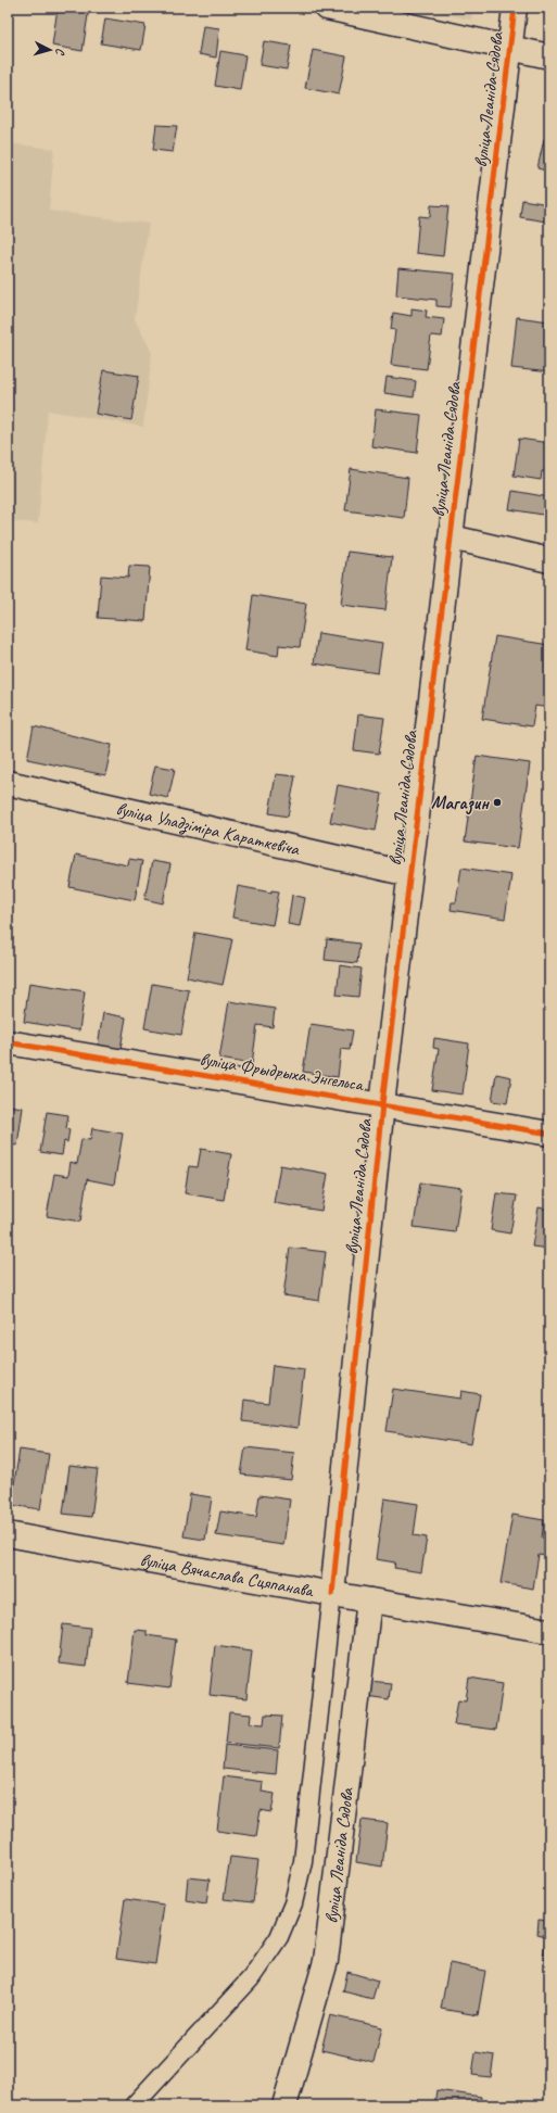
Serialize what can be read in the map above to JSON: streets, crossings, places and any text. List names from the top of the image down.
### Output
{
  "streets": {
    "street": [
      "вуліца Леаніда Сядова",
      "вуліца Уладзіміра Караткевіча",
      "вуліца Фрыдрыха Энгельса",
      "вуліца Вячаслава Сцяпанава"
    ]
  },
  "crossings": [
    ["вуліца Леаніда Сядова", "вуліца Уладзіміра Караткевіча"],
    ["вуліца Леаніда Сядова", "вуліца Фрыдрыха Энгельса"],
    ["вуліца Леаніда Сядова", "вуліца Вячаслава Сцяпанава"]
  ],
  "places": ["Магазин"],
  "north": "right"
}
